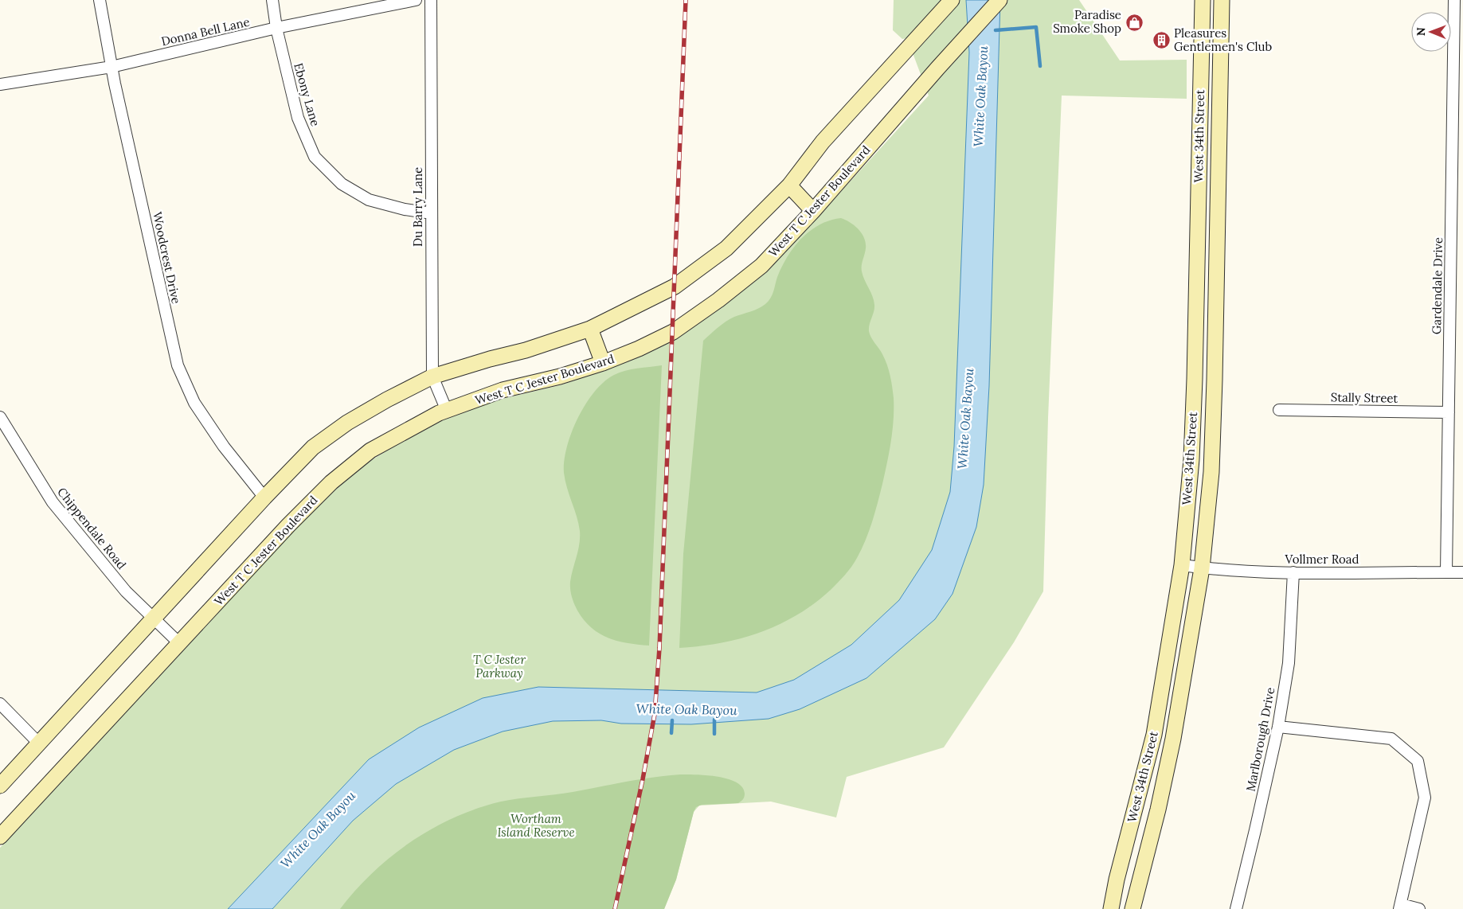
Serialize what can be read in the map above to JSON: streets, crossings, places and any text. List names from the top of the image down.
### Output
{
  "streets": {
    "main road": ["West 34th Street", "West T C Jester Boulevard"],
    "street": [
      "Donna Bell Lane",
      "Ebony Lane",
      "Du Barry Lane",
      "Woodcrest Drive",
      "Gardendale Drive",
      "Stally Street",
      "Chippendale Road",
      "Vollmer Road",
      "Marlborough Drive"
    ]
  },
  "crossings": [
    ["Donna Bell Lane", "Ebony Lane"],
    ["Donna Bell Lane", "Woodcrest Drive"],
    ["Ebony Lane", "Du Barry Lane"],
    ["West 34th Street", "Vollmer Road"],
    ["West T C Jester Boulevard", "Du Barry Lane"],
    ["West T C Jester Boulevard", "Chippendale Road"],
    ["Gardendale Drive", "Stally Street"],
    ["Gardendale Drive", "Vollmer Road"],
    ["Vollmer Road", "Marlborough Drive"]
  ],
  "water": ["White Oak Bayou"],
  "parks": ["T C Jester Parkway", "Wortham Island Reserve"],
  "places": {
    "shop": ["Paradise Smoke Shop"],
    "building": ["Pleasures Gentlemen's Club"]
  },
  "north": "left"
}
